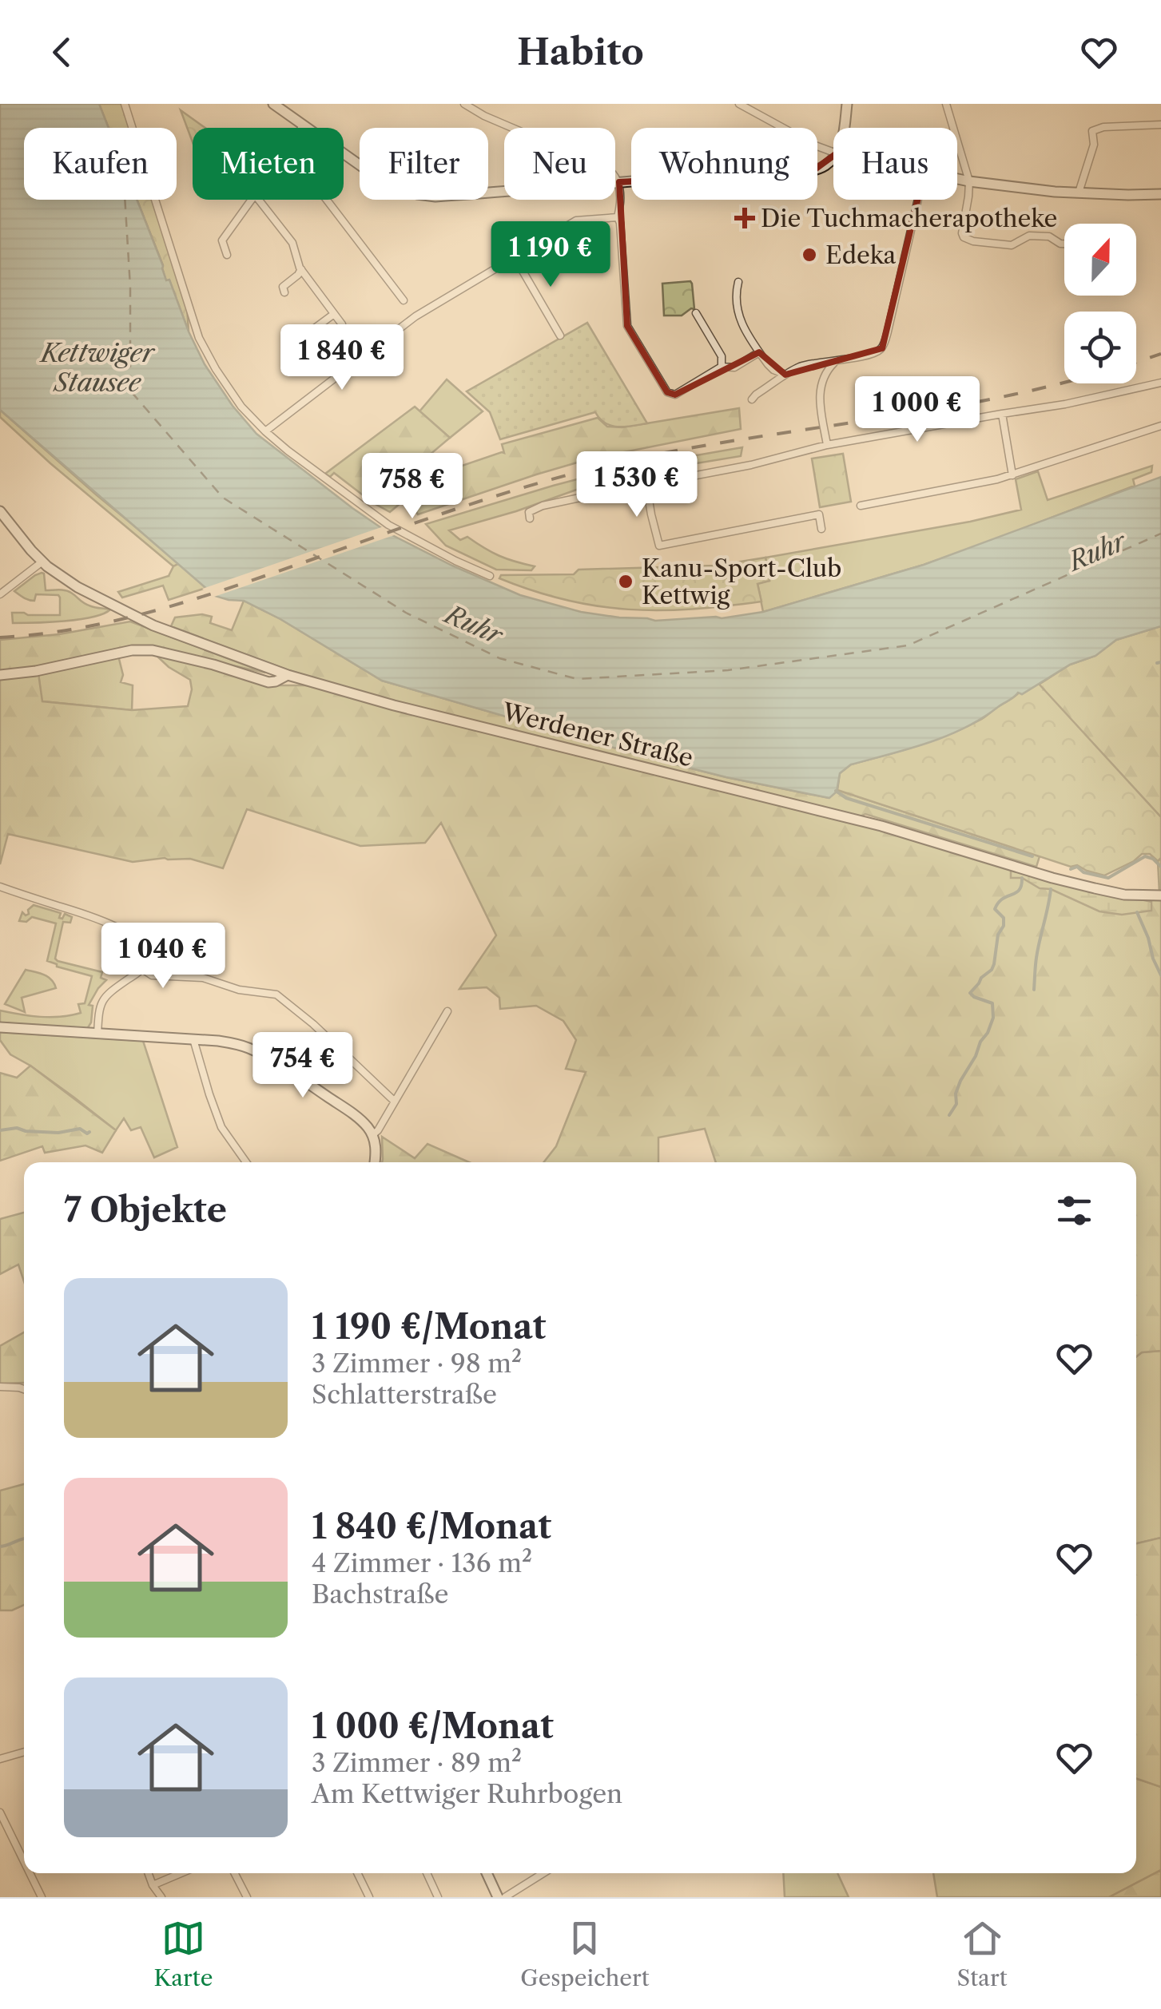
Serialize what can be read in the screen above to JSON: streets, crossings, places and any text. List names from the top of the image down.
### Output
{
  "streets": {
    "main road": ["Werdener Straße"]
  },
  "water": ["Kettwiger Stausee", "Ruhr"],
  "places": {
    "health": ["Die Tuchmacherapotheke"],
    "other": ["Edeka", "Kanu-Sport-Club Kettwig"]
  },
  "north": "top",
  "page": {
    "header": "Habito",
    "chip": [
      "Kaufen",
      "Mieten",
      "Filter",
      "Neu",
      "Wohnung",
      "Haus"
    ],
    "price": [
      "1 190 €",
      "1 840 €",
      "1 000 €",
      "1 530 €",
      "758 €",
      "1 040 €",
      "754 €"
    ],
    "heading": "7 Objekte",
    "list": [
      {
        "name": "1 190 €/Monat",
        "note": "3 Zimmer · 98 m² · Schlatterstraße"
      },
      {
        "name": "1 840 €/Monat",
        "note": "4 Zimmer · 136 m² · Bachstraße"
      },
      {
        "name": "1 000 €/Monat",
        "note": "3 Zimmer · 89 m² · Am Kettwiger Ruhrbogen"
      }
    ],
    "tabs": ["Karte", "Gespeichert", "Start"]
  }
}
